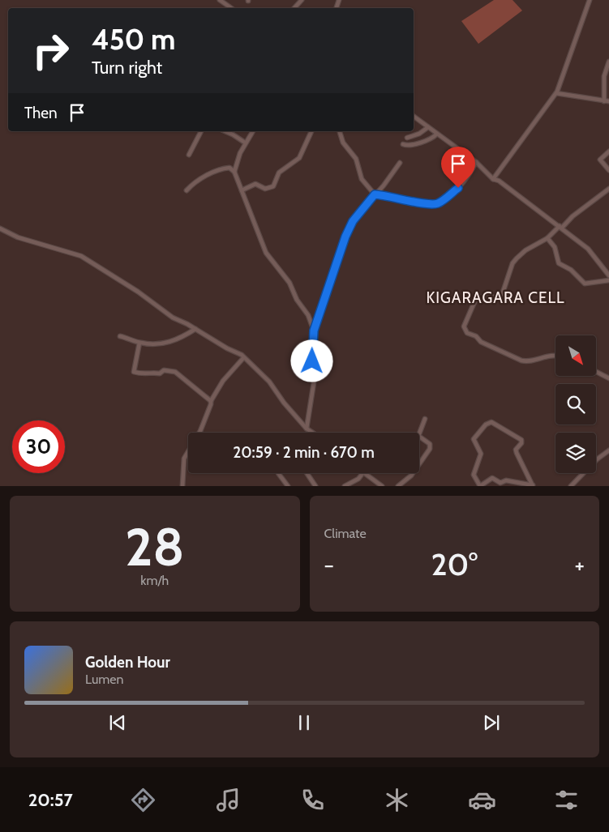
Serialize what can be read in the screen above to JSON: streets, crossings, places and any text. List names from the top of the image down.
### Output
{
  "districts": ["KIGARAGARA CELL"],
  "north": "bottom right",
  "page": {
    "turn": ["450 m", "Turn right"],
    "then": "Then",
    "limit": "30",
    "trip": "20:59 · 2 min · 670 m",
    "tile": [
      ["28", "km/h"],
      "Climate"
    ],
    "heat": ["−", "20°", "+"],
    "song": ["Golden Hour", "Lumen"],
    "tabs": "20:57"
  }
}
